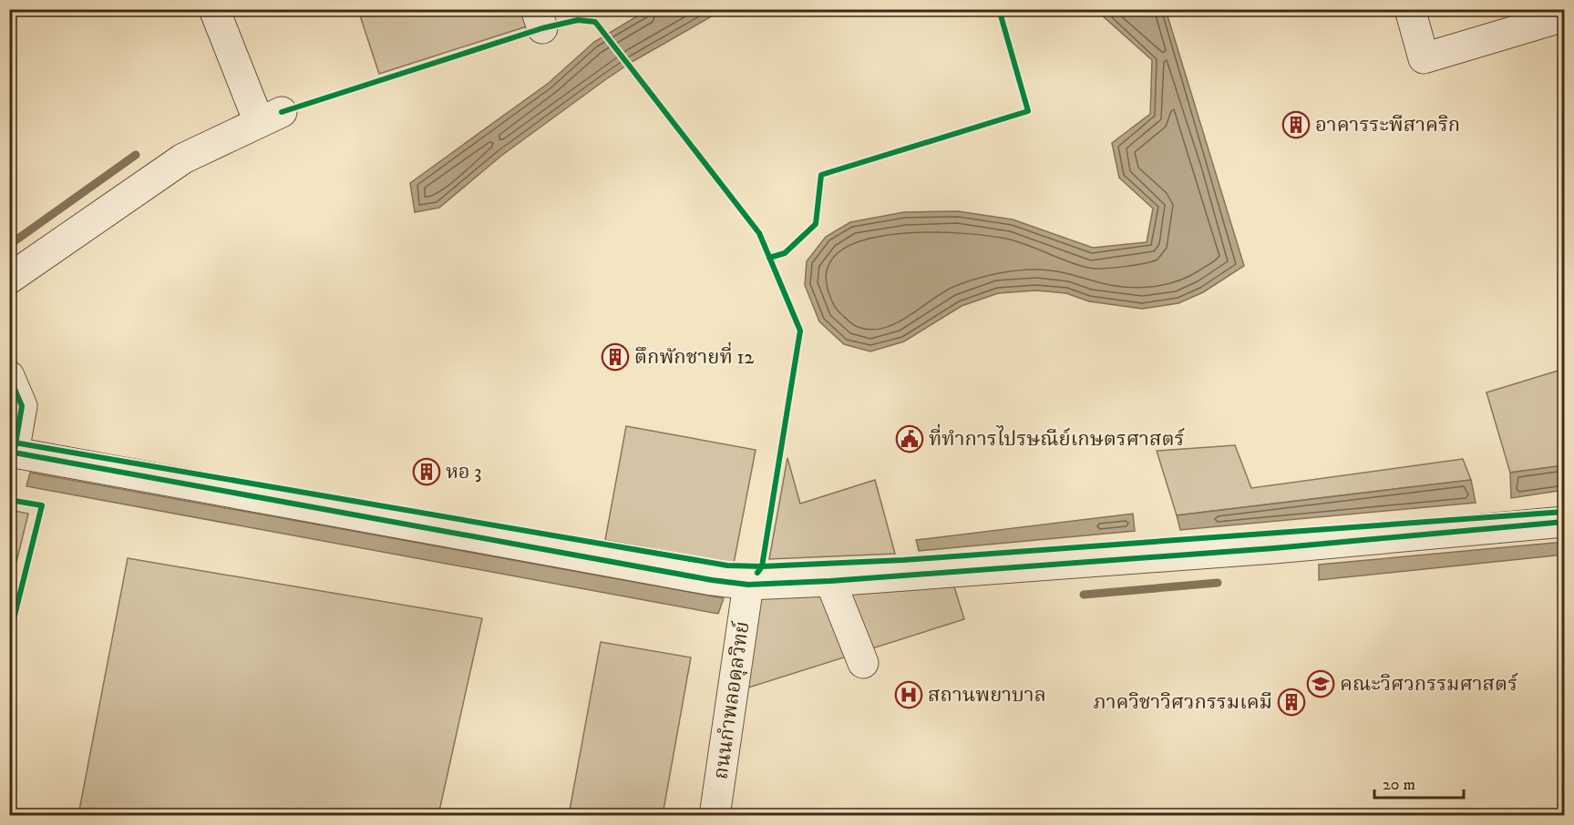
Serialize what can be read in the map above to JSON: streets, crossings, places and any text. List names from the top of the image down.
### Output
{
  "streets": {
    "lane": ["ถนนกำพลอดุลวิทย์"]
  },
  "places": {
    "building": [
      "อาคารระพีสาคริก",
      "ตึกพักชายที่ 12",
      "หอ 3",
      "ภาควิชาวิศวกรรมเคมี"
    ],
    "public building": ["ที่ทำการไปรษณีย์เกษตรศาสตร์"],
    "school or university": ["คณะวิศวกรรมศาสตร์"],
    "hospital": ["สถานพยาบาล"]
  },
  "scale_bar": "20 m"
}
